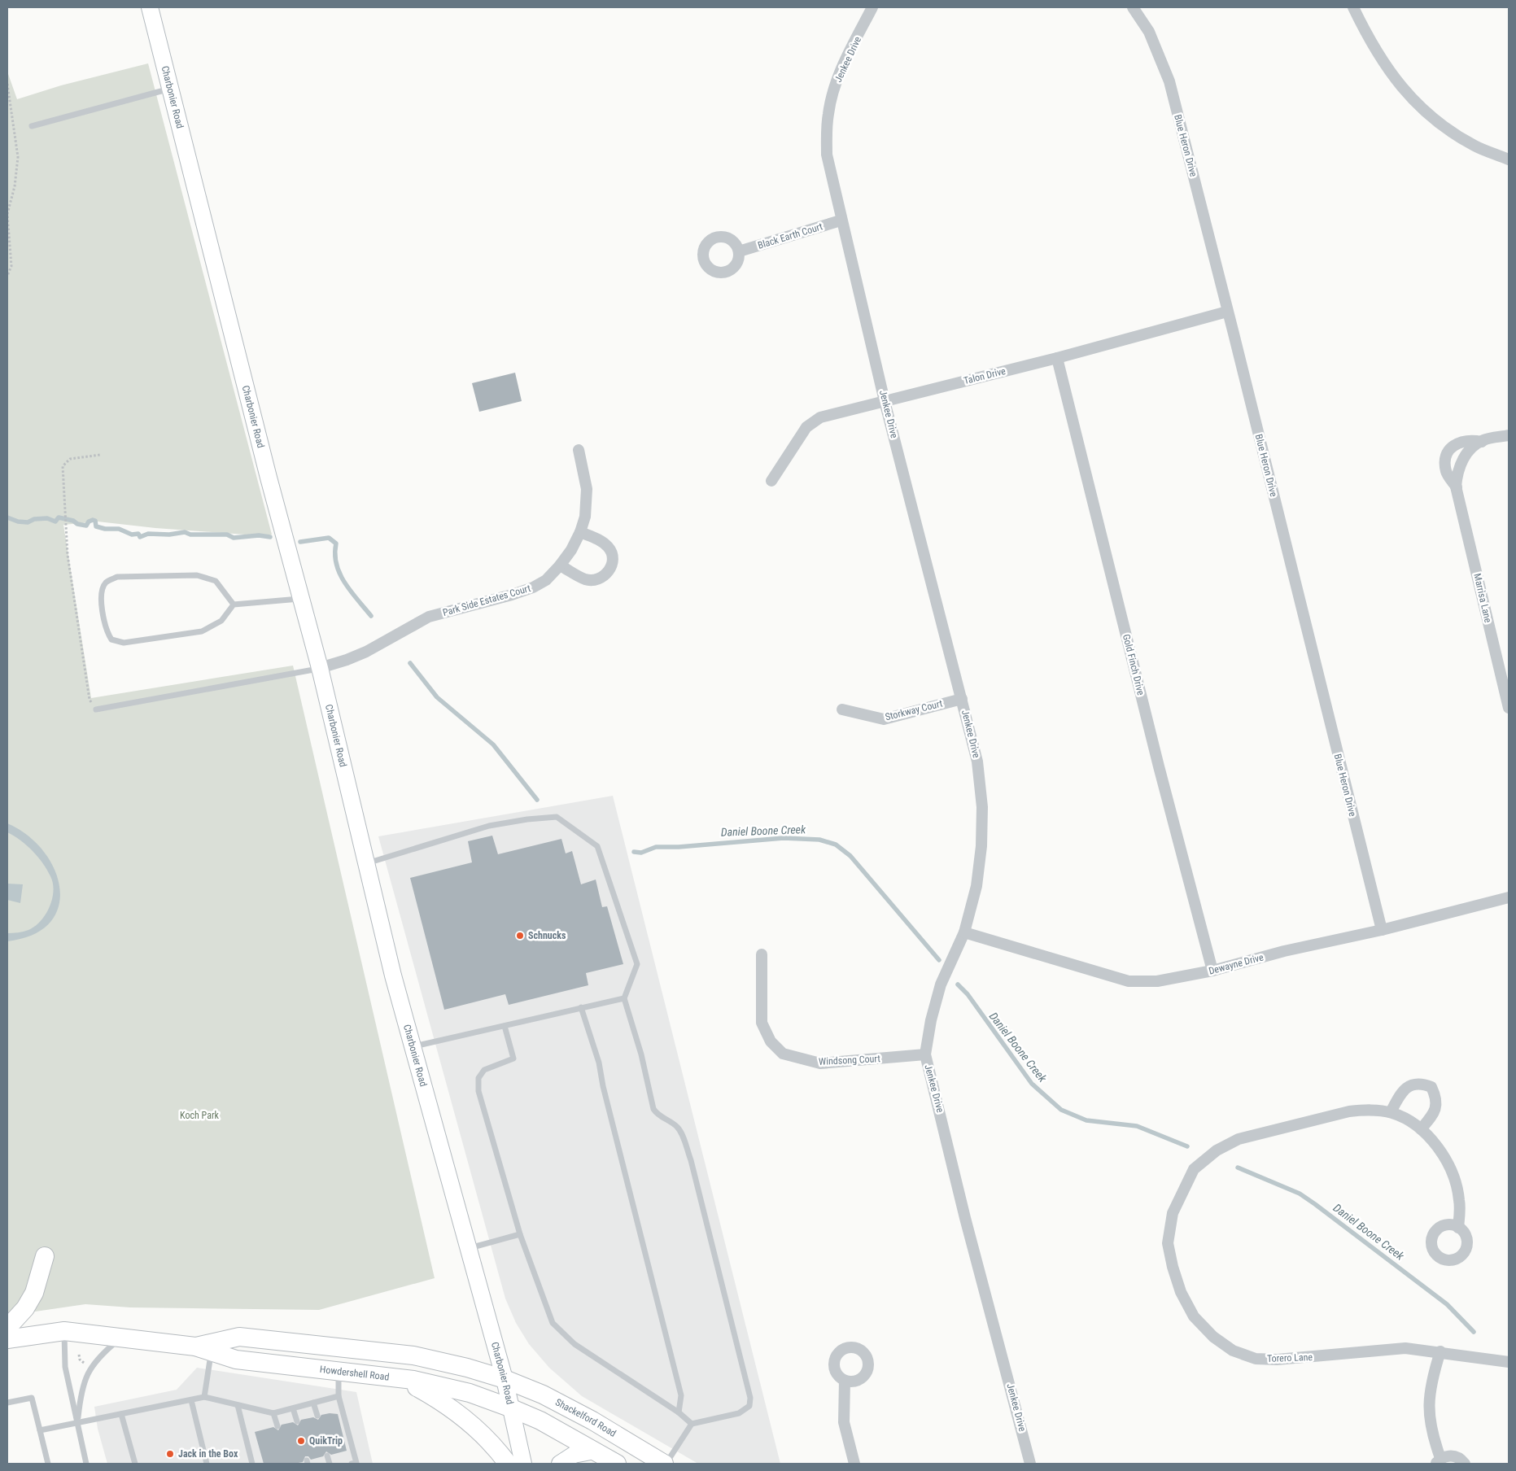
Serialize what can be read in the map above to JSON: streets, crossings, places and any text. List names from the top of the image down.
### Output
{
  "streets": {
    "main road": ["Charbonier Road", "Howdershell Road", "Shackelford Road"],
    "street": [
      "Jenkee Drive",
      "Blue Heron Drive",
      "Black Earth Court",
      "Talon Drive",
      "Marrisa Lane",
      "Park Side Estates Court",
      "Gold Finch Drive",
      "Storkway Court",
      "Dewayne Drive",
      "Windsong Court",
      "Torero Lane"
    ]
  },
  "crossings": [
    ["Jenkee Drive", "Black Earth Court"],
    ["Jenkee Drive", "Talon Drive"],
    ["Jenkee Drive", "Storkway Court"],
    ["Jenkee Drive", "Dewayne Drive"],
    ["Jenkee Drive", "Windsong Court"],
    ["Charbonier Road", "Park Side Estates Court"],
    ["Charbonier Road", "Howdershell Road"],
    ["Charbonier Road", "Shackelford Road"],
    ["Blue Heron Drive", "Talon Drive"],
    ["Blue Heron Drive", "Dewayne Drive"],
    ["Talon Drive", "Gold Finch Drive"],
    ["Gold Finch Drive", "Dewayne Drive"],
    ["Howdershell Road", "Shackelford Road"]
  ],
  "water": ["Daniel Boone Creek"],
  "parks": ["Koch Park"],
  "places": ["Schnucks", "QuikTrip", "Jack in the Box"]
}
